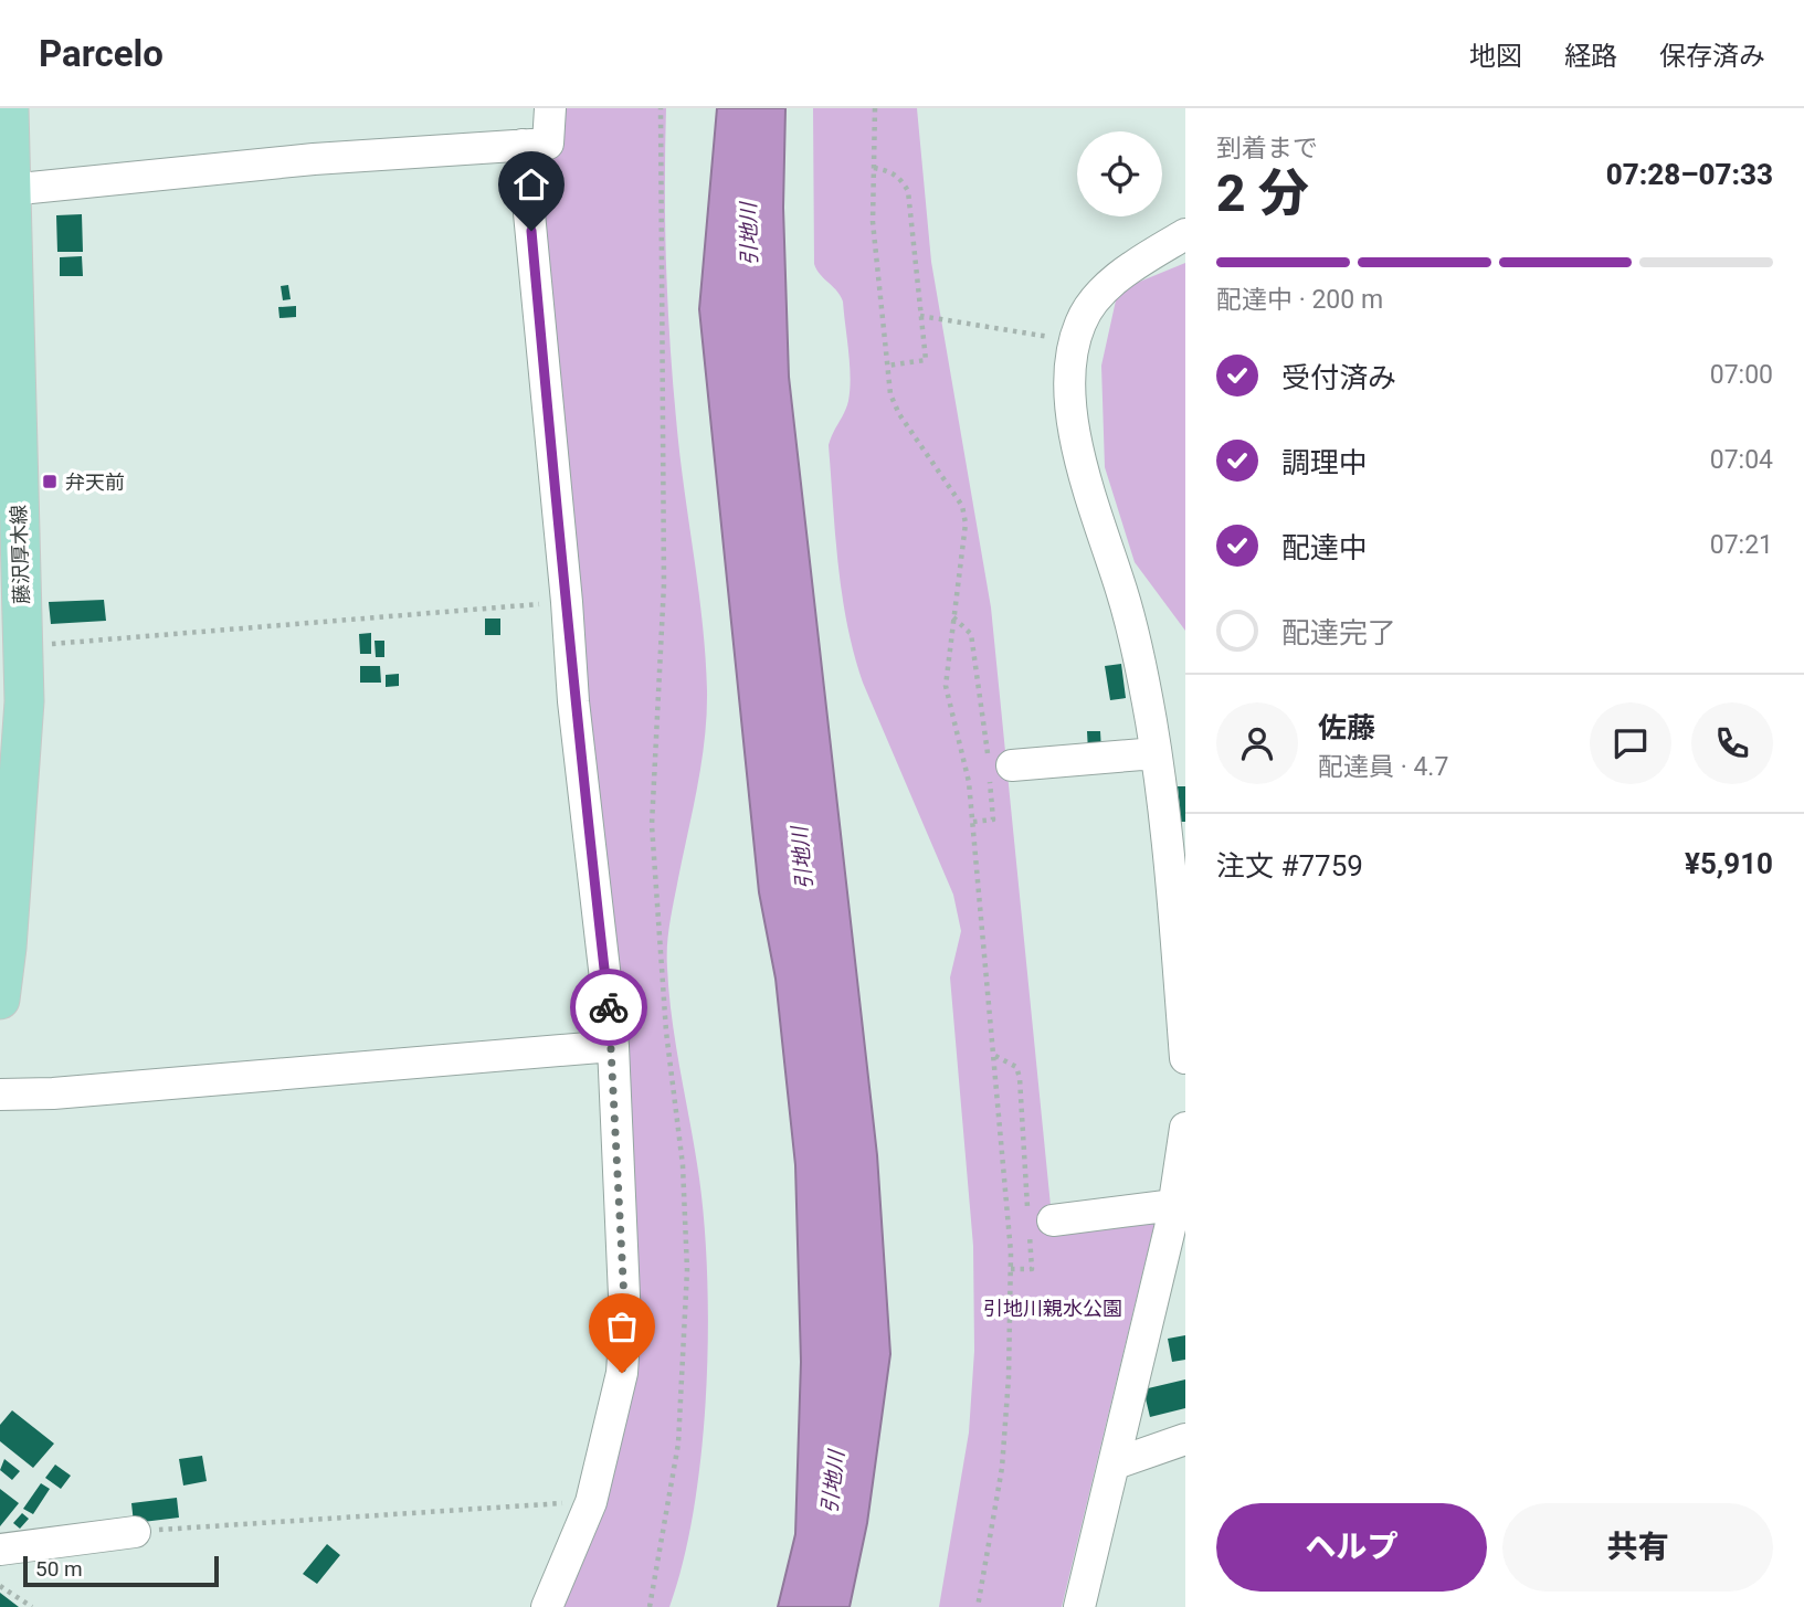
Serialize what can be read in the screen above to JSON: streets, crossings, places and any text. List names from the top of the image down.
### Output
{
  "streets": {
    "main road": ["藤沢厚木線"]
  },
  "water": ["引地川"],
  "parks": ["引地川親水公園"],
  "places": {
    "transit": ["弁天前"]
  },
  "scale_bar": "50 m",
  "page": {
    "header": "Parcelo",
    "nav": ["地図", "経路", "保存済み"],
    "heading": ["2 分", "到着まで", "07:28–07:33"],
    "panel": [
      "佐藤",
      "配達員 · 4.7",
      "注文 #7759",
      "¥5,910"
    ],
    "bar": "配達中 · 200 m",
    "list": [
      ["受付済み", "07:00"],
      ["調理中", "07:04"],
      ["配達中", "07:21"],
      "配達完了"
    ],
    "buttons": ["ヘルプ", "共有"],
    "scale": "50 m"
  }
}
